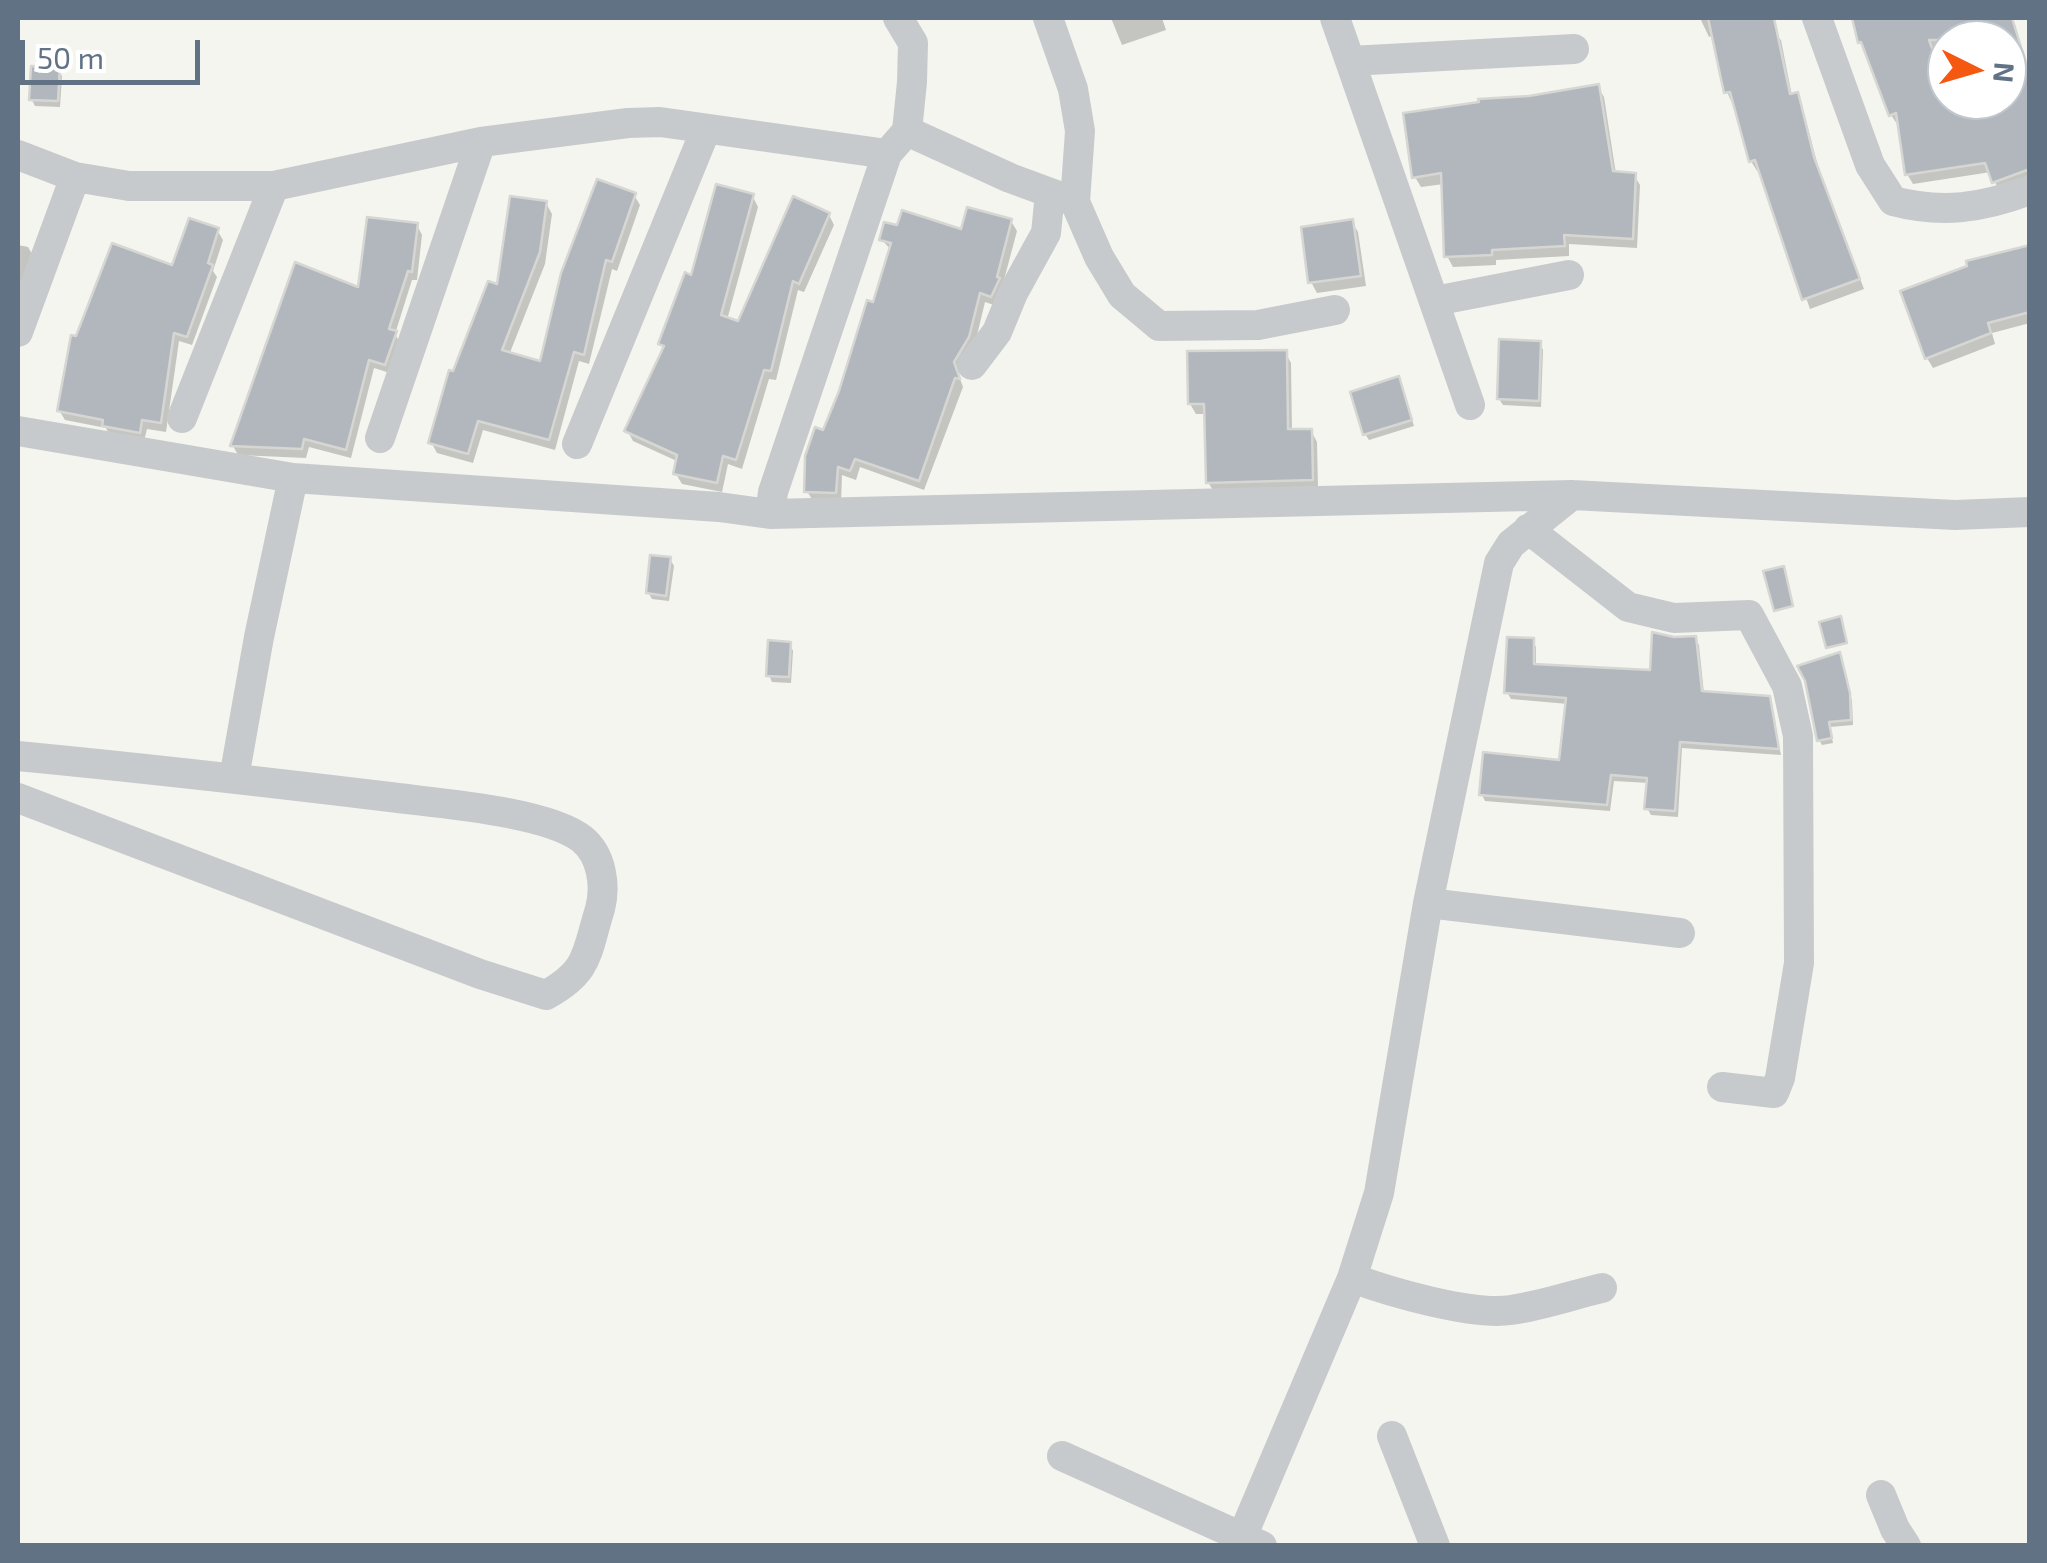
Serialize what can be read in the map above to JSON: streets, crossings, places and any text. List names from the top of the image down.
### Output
{
  "scale_bar": "50 m",
  "north": "right"
}
